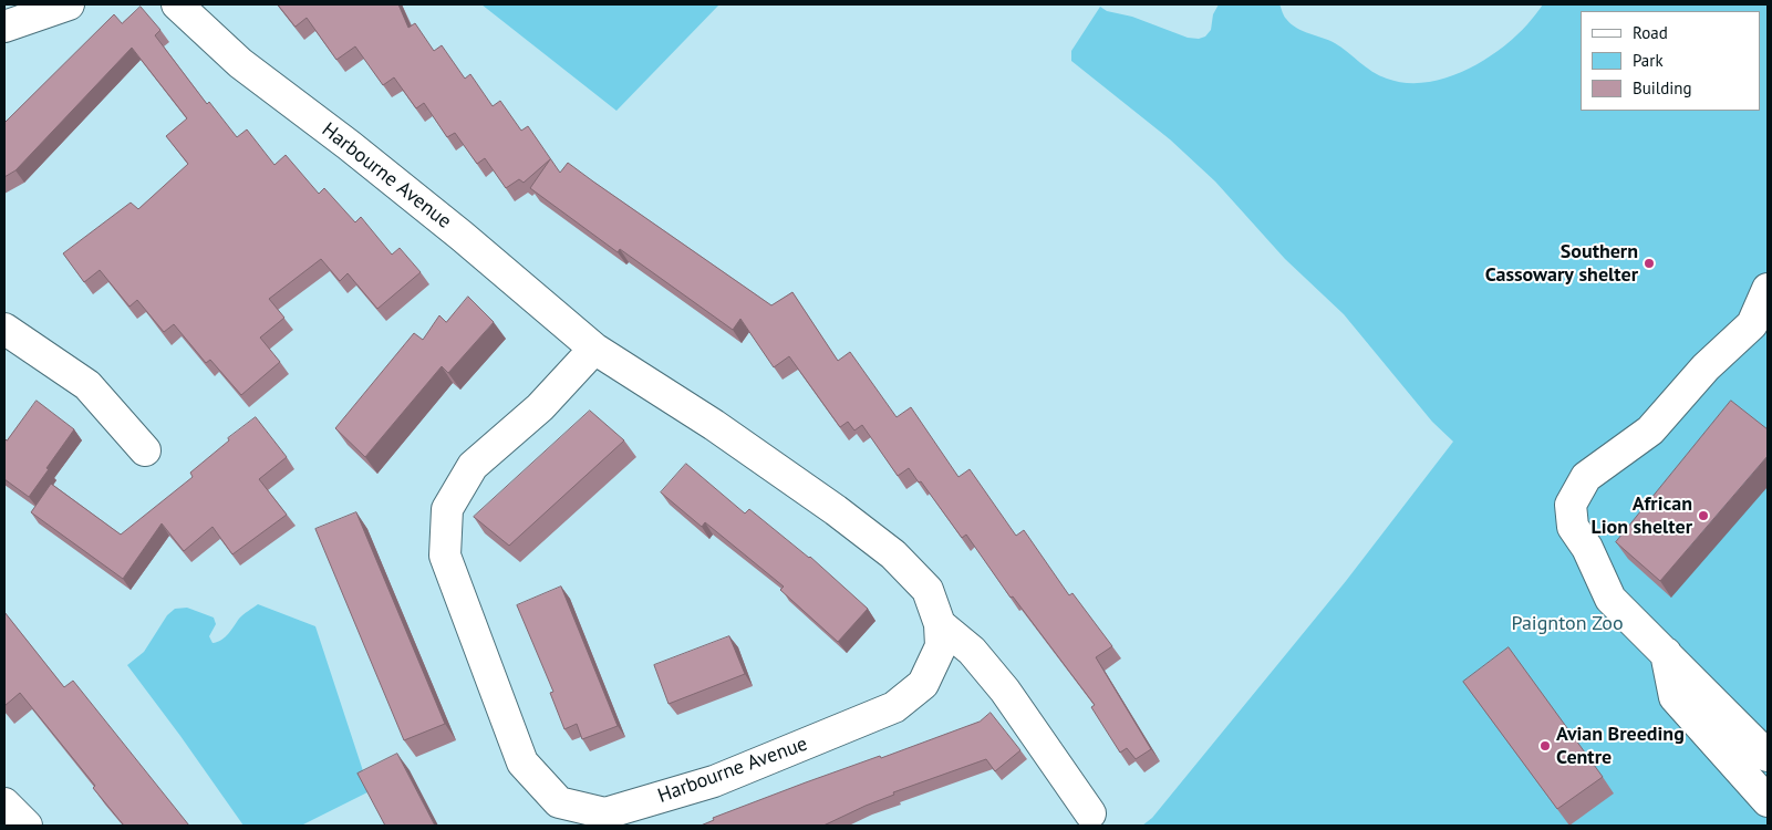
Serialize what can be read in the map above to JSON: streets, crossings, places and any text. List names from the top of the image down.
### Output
{
  "streets": {
    "street": ["Harbourne Avenue"]
  },
  "parks": ["Paignton Zoo"],
  "places": ["Southern Cassowary shelter", "African Lion shelter", "Avian Breeding Centre"],
  "legend": ["Road", "Park", "Building"]
}
